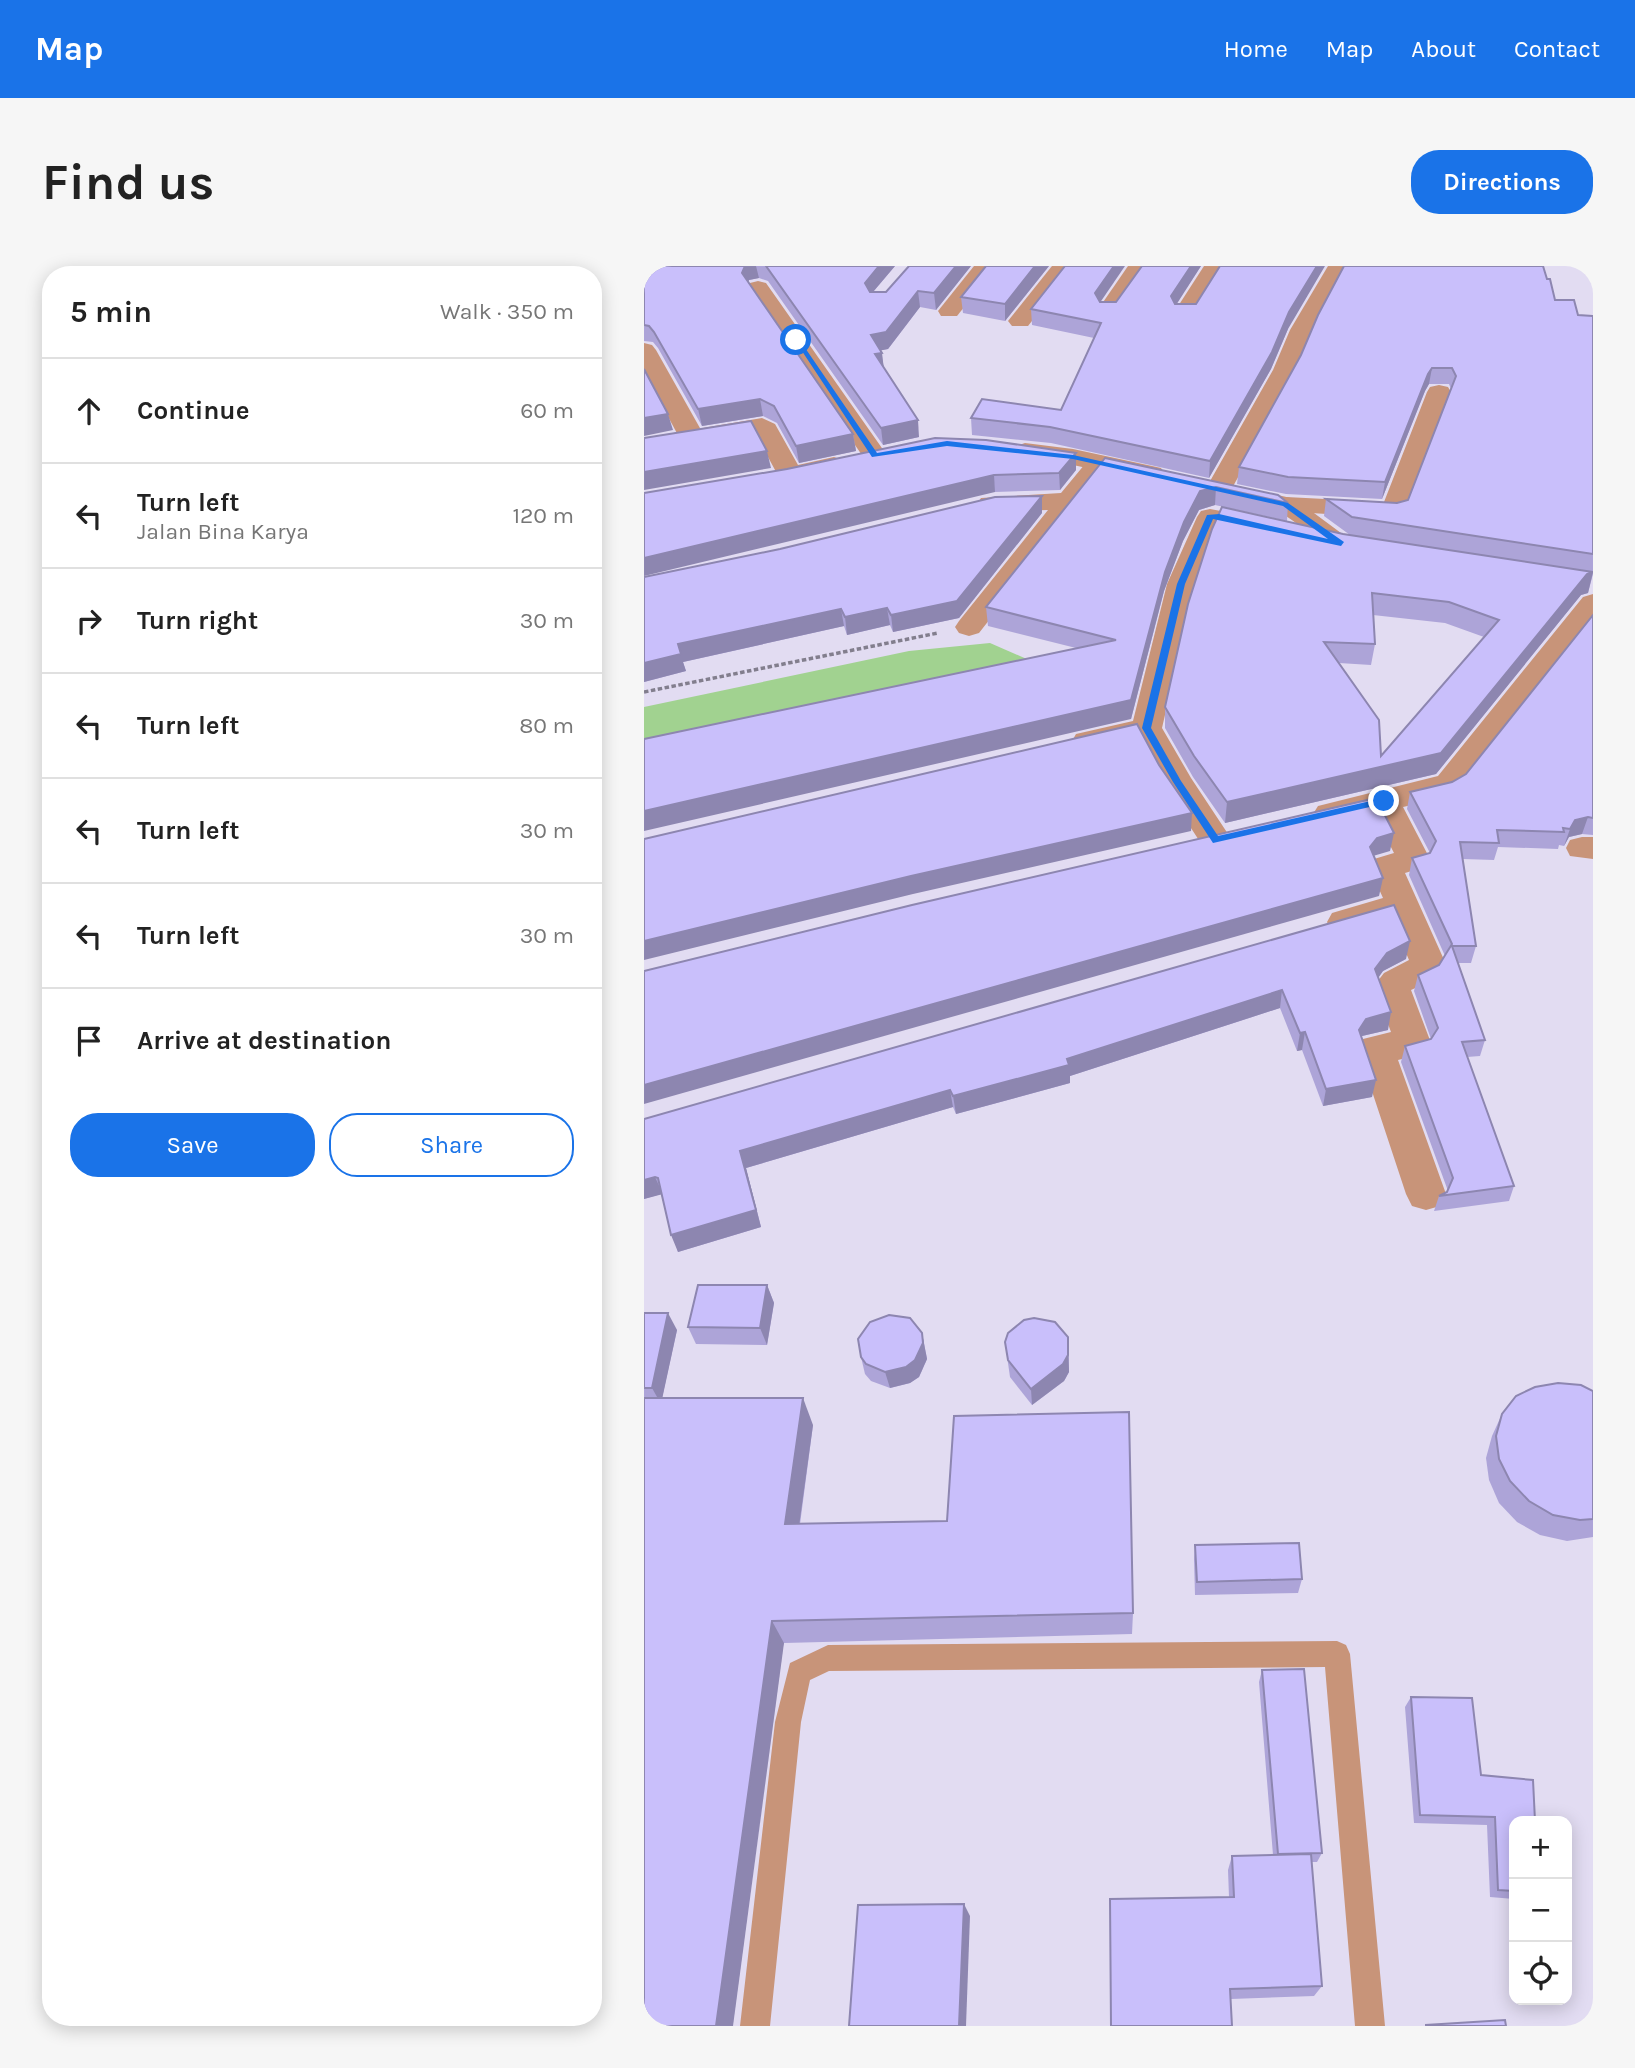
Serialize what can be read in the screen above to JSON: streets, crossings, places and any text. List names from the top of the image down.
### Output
{
  "page": {
    "header": "Map",
    "nav": [
      "Home",
      "Map",
      "About",
      "Contact"
    ],
    "buttons": [
      "Directions",
      ["Save", "Share"]
    ],
    "title": "Find us",
    "heading": ["5 min", "Walk · 350 m"],
    "list": [
      ["Continue", "60 m"],
      ["Turn left", "Jalan Bina Karya", "120 m"],
      ["Turn right", "30 m"],
      ["Turn left", "80 m"],
      ["Turn left", "30 m"],
      ["Turn left", "30 m"],
      "Arrive at destination"
    ],
    "map_buttons": ["+", "−"]
  }
}
